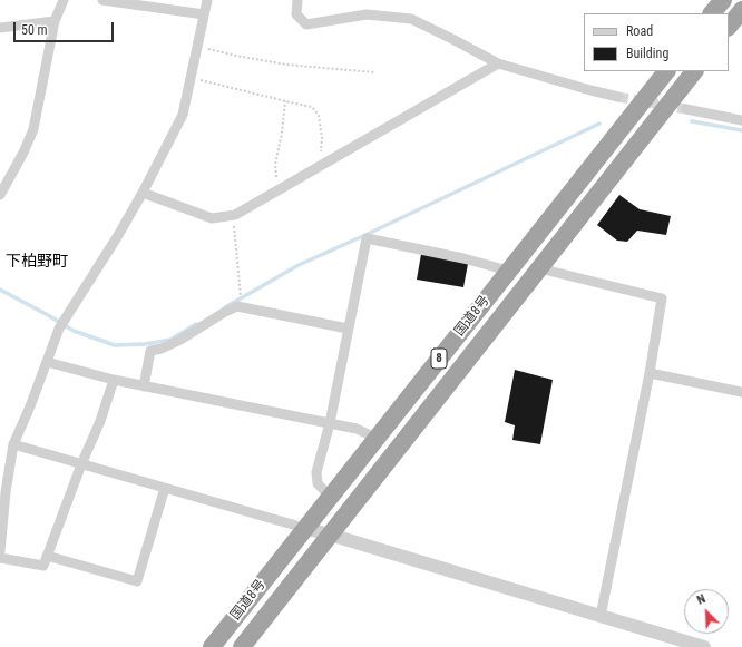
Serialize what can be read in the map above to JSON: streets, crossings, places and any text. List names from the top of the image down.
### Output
{
  "streets": {
    "highway": ["国道8号", "8"]
  },
  "districts": ["下柏野町"],
  "legend": ["Road", "Building"],
  "scale_bar": "50 m",
  "north": "top left"
}
